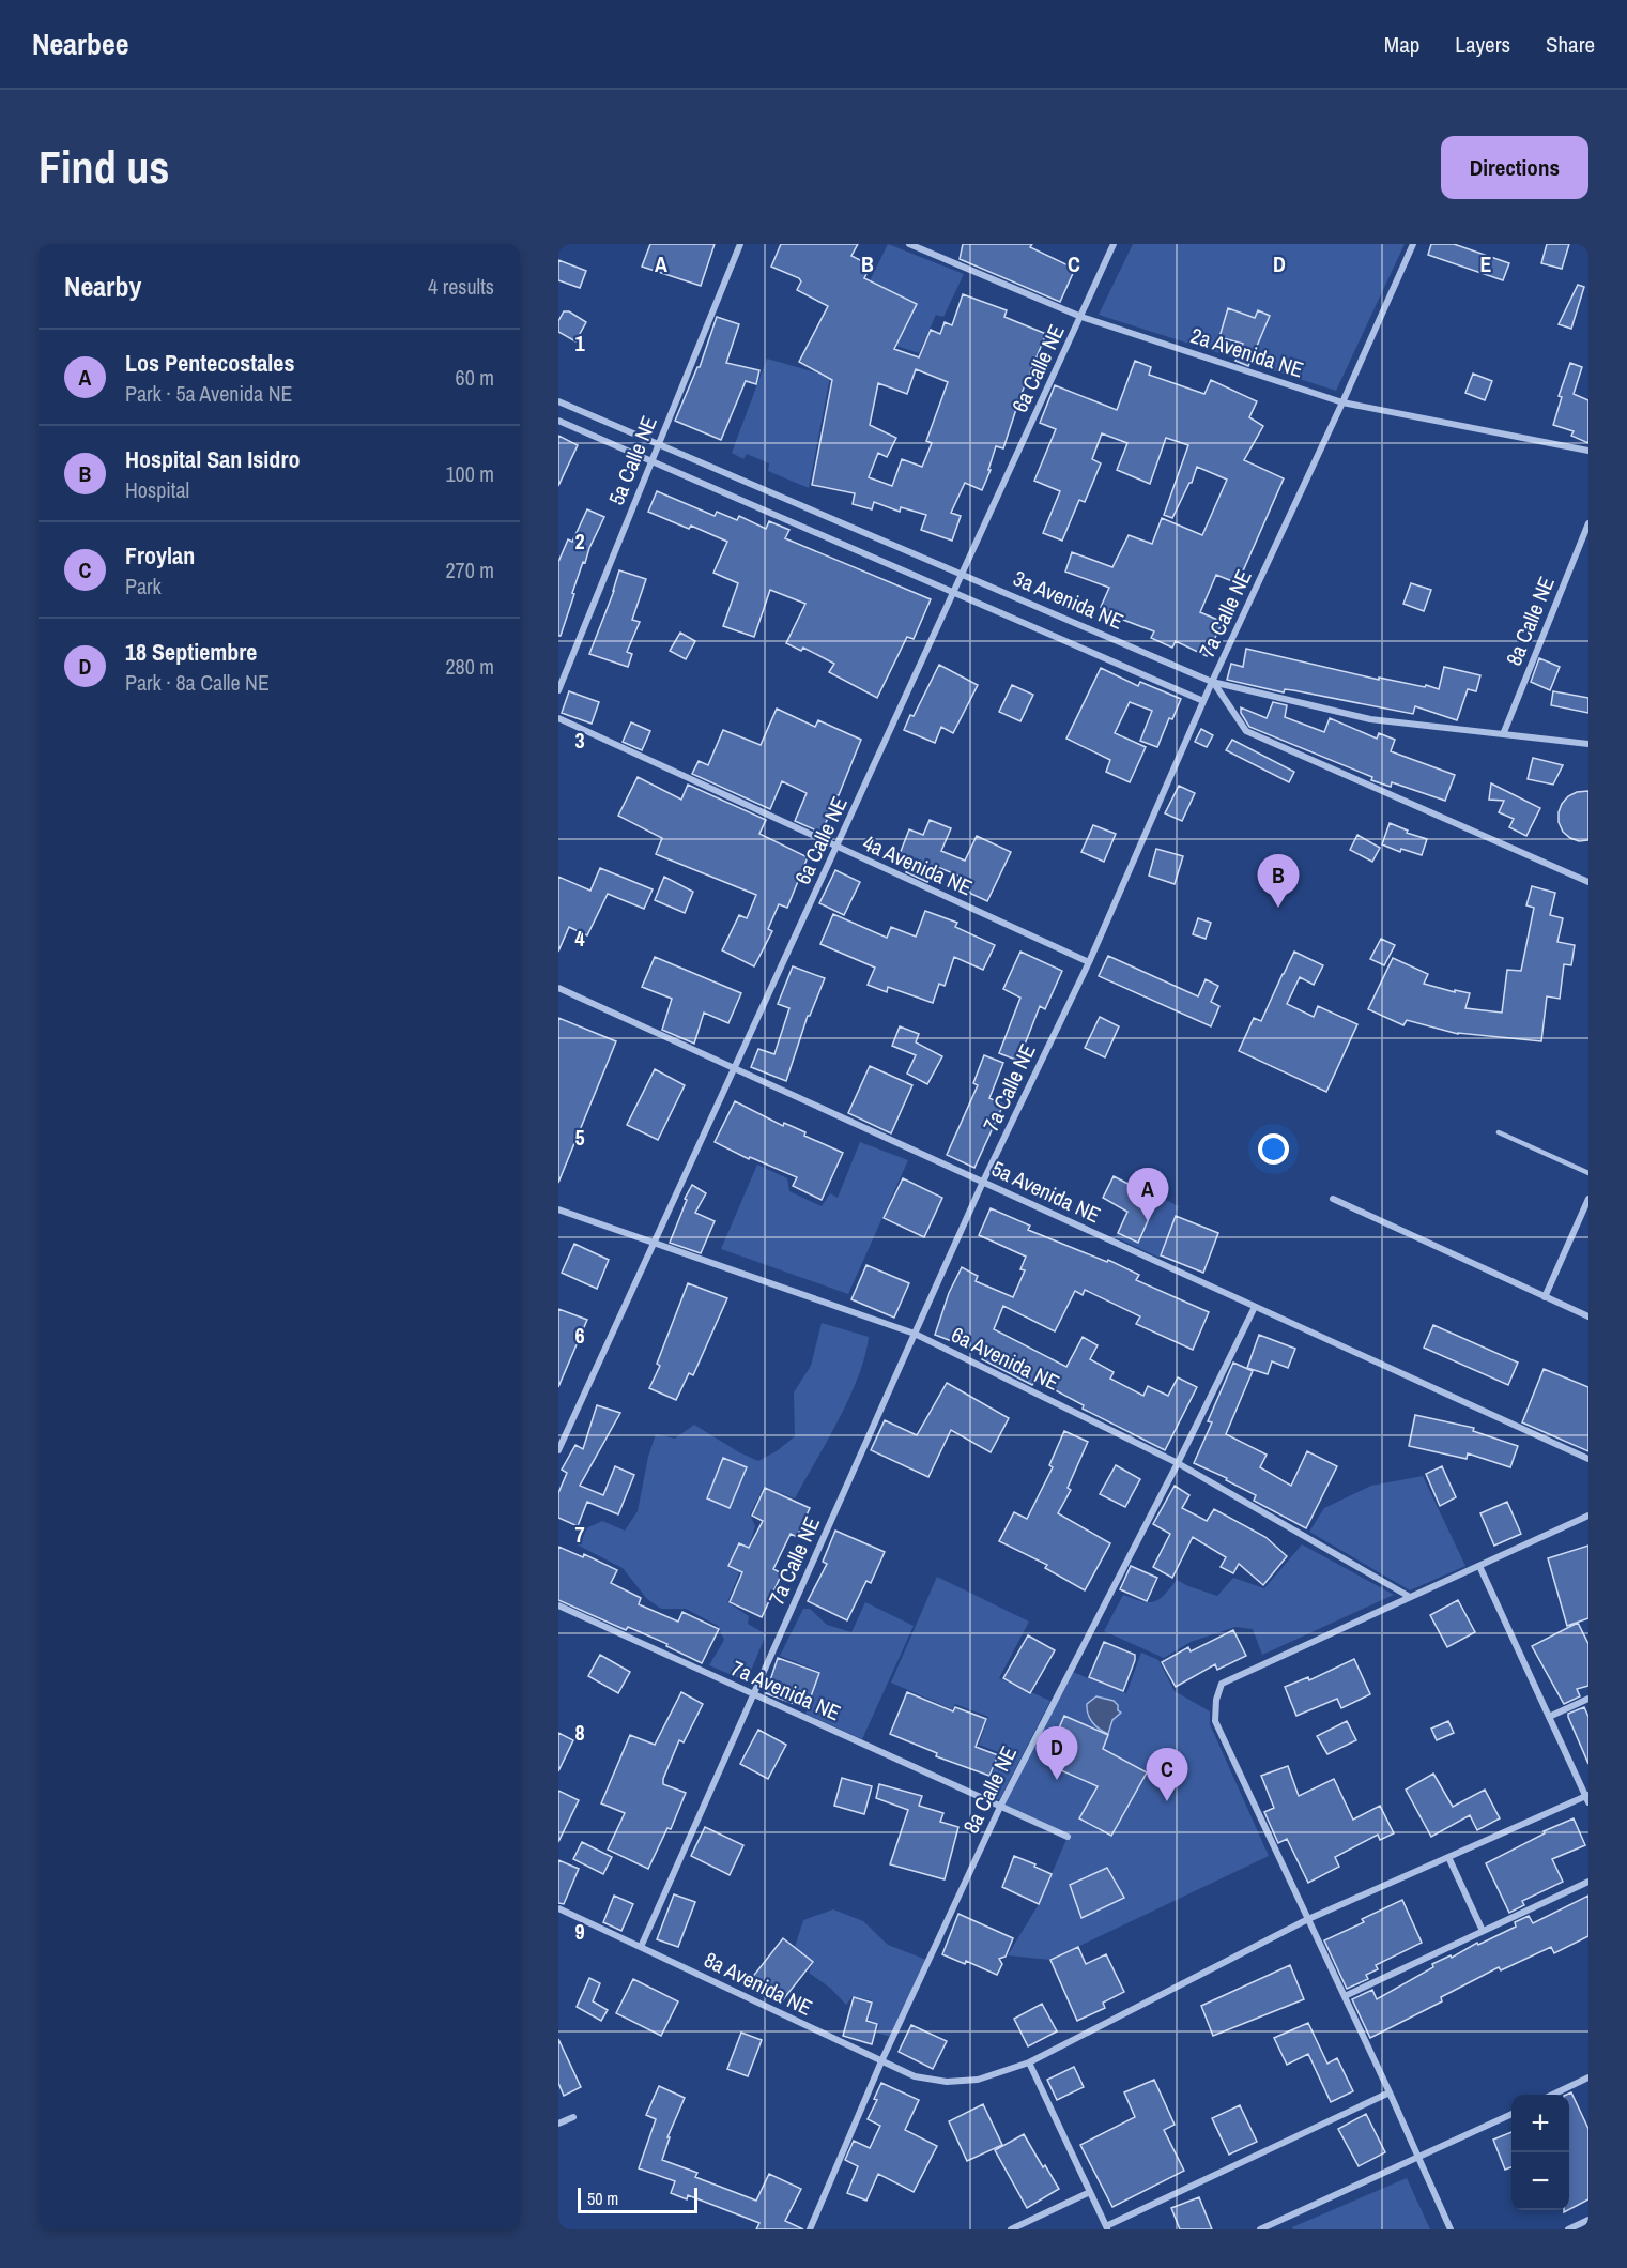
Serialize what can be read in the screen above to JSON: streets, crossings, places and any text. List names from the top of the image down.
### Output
{
  "streets": {
    "street": [
      "2a Avenida NE",
      "6a Calle NE",
      "5a Calle NE",
      "3a Avenida NE",
      "7a Calle NE",
      "8a Calle NE",
      "4a Avenida NE",
      "5a Avenida NE",
      "6a Avenida NE",
      "7a Avenida NE",
      "8a Avenida NE"
    ]
  },
  "crossings": [
    ["2a Avenida NE", "6a Calle NE"],
    ["2a Avenida NE", "7a Calle NE"],
    ["6a Calle NE", "3a Avenida NE"],
    ["6a Calle NE", "4a Avenida NE"],
    ["6a Calle NE", "5a Avenida NE"],
    ["6a Calle NE", "6a Avenida NE"],
    ["5a Calle NE", "3a Avenida NE"],
    ["3a Avenida NE", "7a Calle NE"],
    ["3a Avenida NE", "8a Calle NE"],
    ["7a Calle NE", "4a Avenida NE"],
    ["7a Calle NE", "5a Avenida NE"],
    ["7a Calle NE", "6a Avenida NE"],
    ["7a Calle NE", "7a Avenida NE"],
    ["7a Calle NE", "8a Avenida NE"],
    ["8a Calle NE", "5a Avenida NE"],
    ["8a Calle NE", "6a Avenida NE"],
    ["8a Calle NE", "7a Avenida NE"],
    ["8a Calle NE", "8a Avenida NE"]
  ],
  "scale_bar": "50 m",
  "page": {
    "header": "Nearbee",
    "nav": ["Map", "Layers", "Share"],
    "buttons": "Directions",
    "title": "Find us",
    "heading": ["Nearby", "4 results"],
    "list": [
      {
        "mark": "A",
        "name": "Los Pentecostales",
        "note": "Park · 5a Avenida NE",
        "value": "60 m"
      },
      {
        "mark": "B",
        "name": "Hospital San Isidro",
        "note": "Hospital",
        "value": "100 m"
      },
      {
        "mark": "C",
        "name": "Froylan",
        "note": "Park",
        "value": "270 m"
      },
      {
        "mark": "D",
        "name": "18 Septiembre",
        "note": "Park · 8a Calle NE",
        "value": "280 m"
      }
    ],
    "pins": [
      "B",
      "A",
      "D",
      "C"
    ],
    "map_buttons": ["+", "−"],
    "scale": "50 m"
  },
  "grid": {
    "columns": [
      "A",
      "B",
      "C",
      "D",
      "E"
    ],
    "rows": [
      "1",
      "2",
      "3",
      "4",
      "5",
      "6",
      "7",
      "8",
      "9"
    ]
  }
}
